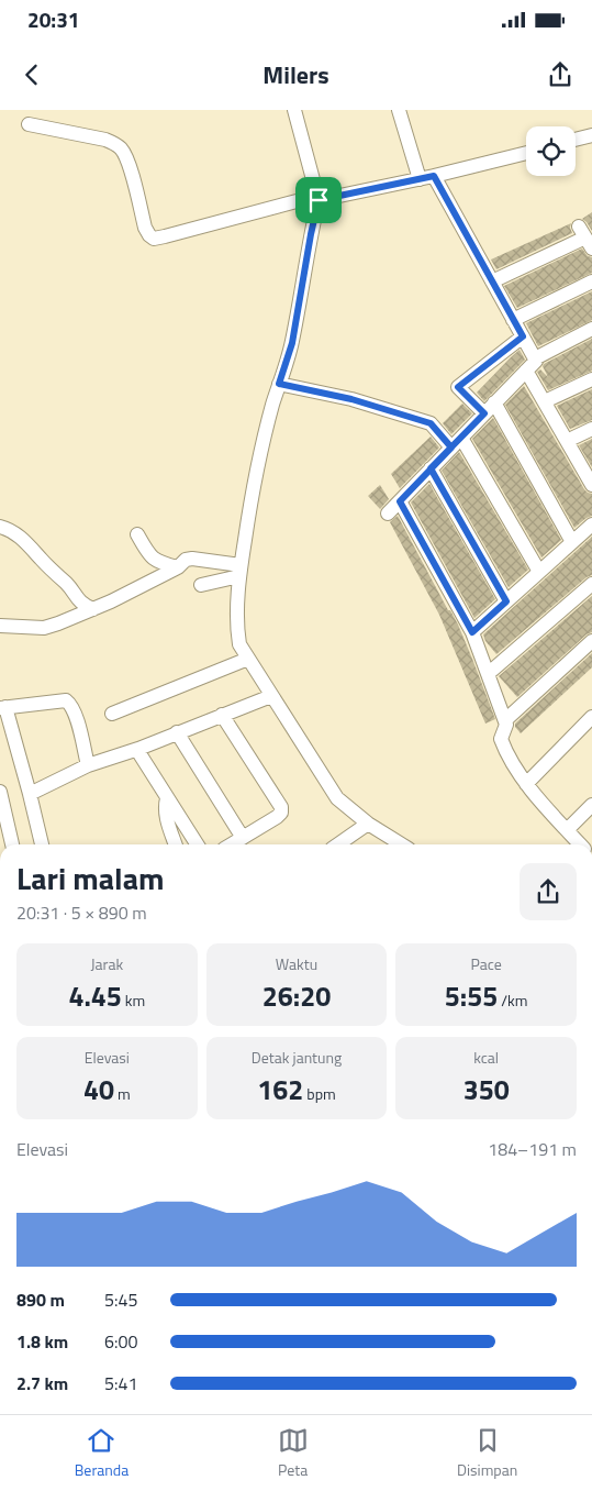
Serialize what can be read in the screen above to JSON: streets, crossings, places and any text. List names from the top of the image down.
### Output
{
  "page": {
    "status": "20:31",
    "header": "Milers",
    "heading": ["Lari malam", "20:31 · 5 × 890 m"],
    "stats": [
      ["Jarak", "4.45 km"],
      ["Waktu", "26:20"],
      ["Pace", "5:55 /km"],
      ["Elevasi", "40 m"],
      ["Detak jantung", "162 bpm"],
      ["kcal", "350"]
    ],
    "chart": ["Elevasi", "184–191 m"],
    "list": [
      {
        "name": "890 m",
        "note": "5:45"
      },
      {
        "name": "1.8 km",
        "note": "6:00"
      },
      {
        "name": "2.7 km",
        "note": "5:41"
      }
    ],
    "tabs": ["Beranda", "Peta", "Disimpan"]
  }
}
